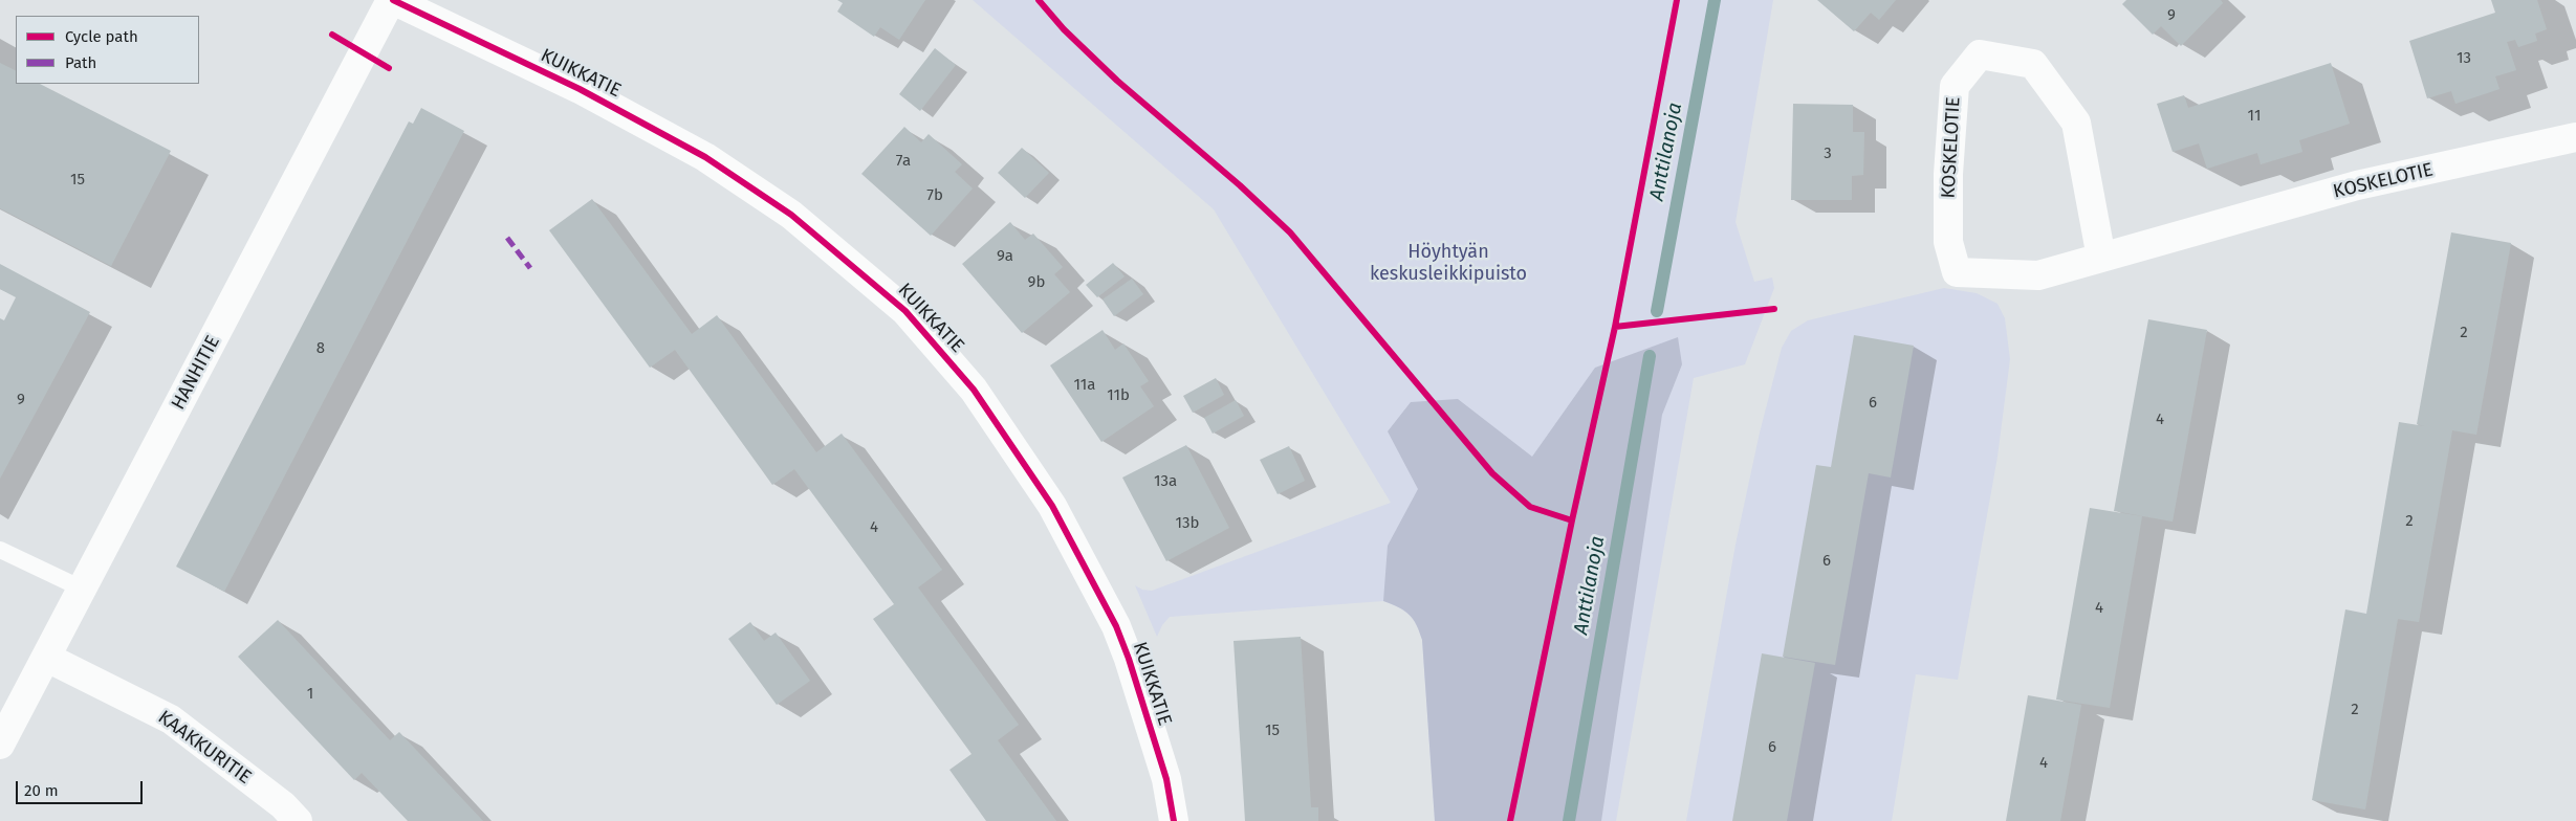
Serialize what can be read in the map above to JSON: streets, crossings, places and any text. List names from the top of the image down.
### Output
{
  "streets": {
    "street": [
      "KUIKKATIE",
      "KOSKELOTIE",
      "HANHITIE",
      "KAAKKURITIE"
    ]
  },
  "crossings": [
    ["KUIKKATIE", "HANHITIE"],
    ["HANHITIE", "KAAKKURITIE"]
  ],
  "water": ["Anttilanoja"],
  "parks": ["Höyhtyän keskusleikkipuisto"],
  "house_numbers": [
    "9",
    "13",
    "11",
    "3",
    "7a",
    "15",
    "7b",
    "9a",
    "9b",
    "2",
    "8",
    "11a",
    "11b",
    "9",
    "6",
    "4",
    "13a",
    "2",
    "13b",
    "4",
    "6",
    "4",
    "1",
    "2",
    "15",
    "6",
    "4"
  ],
  "legend": ["Cycle path", "Path"],
  "scale_bar": "20 m"
}
